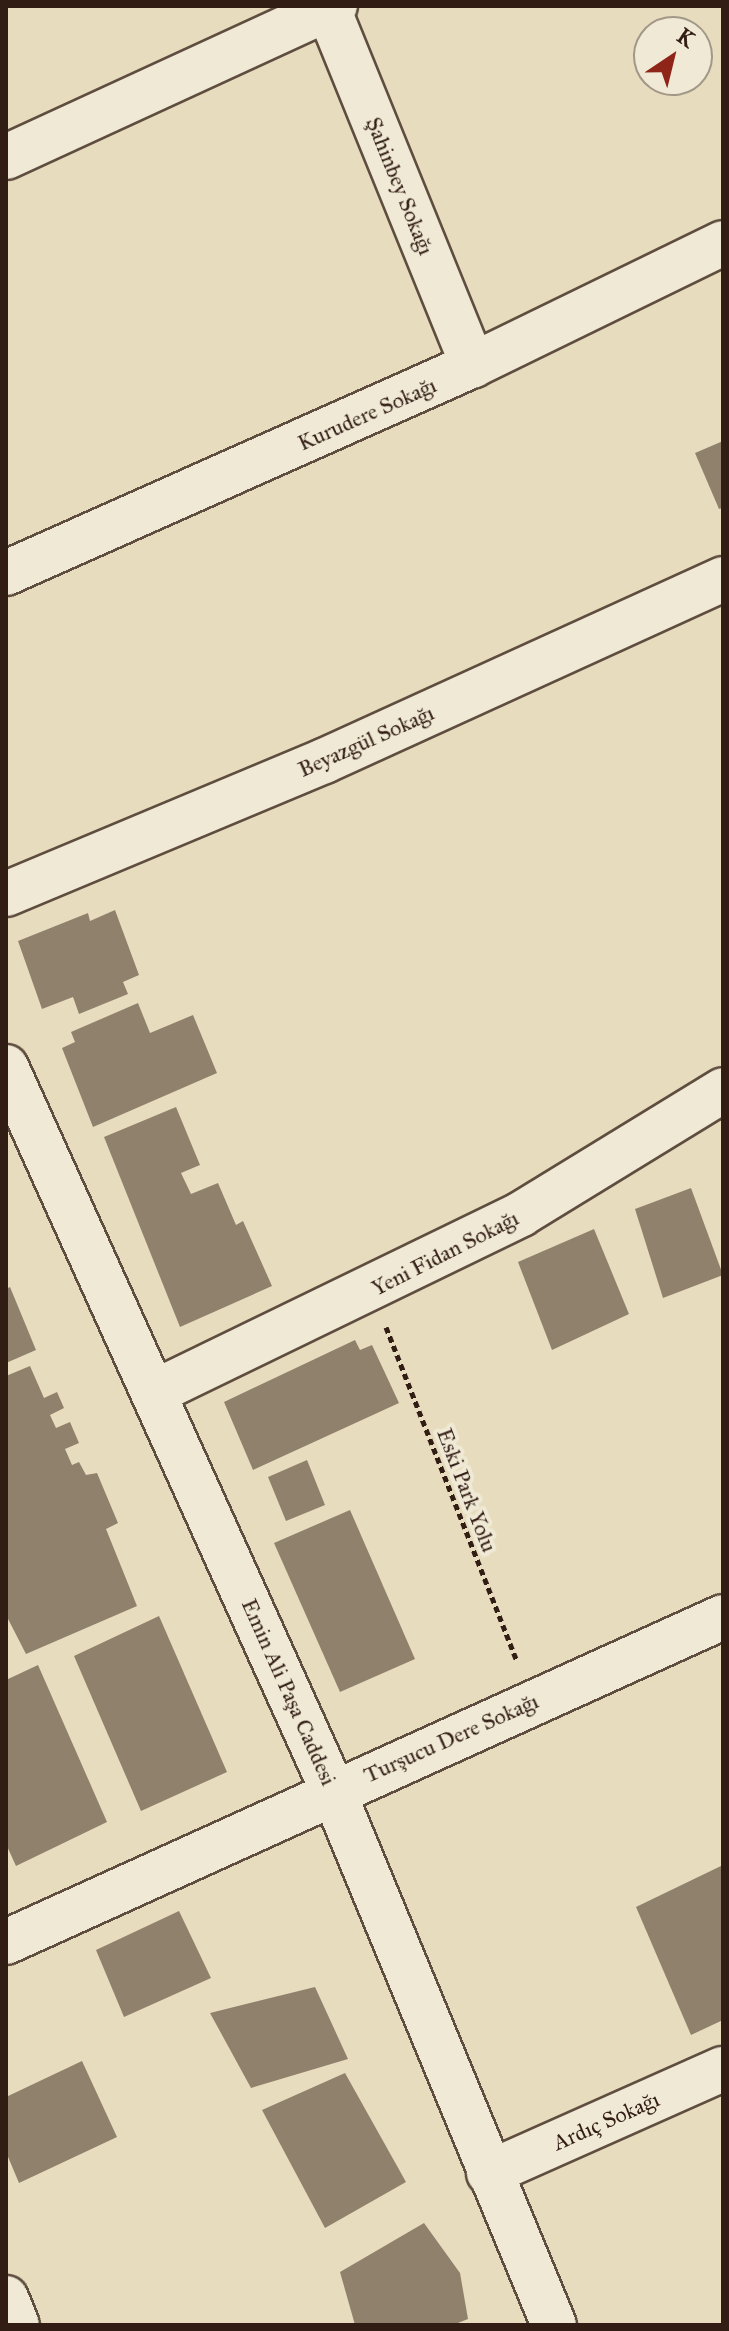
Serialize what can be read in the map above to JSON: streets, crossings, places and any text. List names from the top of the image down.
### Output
{
  "streets": {
    "street": [
      "Şahinbey Sokağı",
      "Kurudere Sokağı",
      "Beyazgül Sokağı",
      "Yeni Fidan Sokağı",
      "Emin Ali Paşa Caddesi",
      "Turşucu Dere Sokağı",
      "Ardıç Sokağı"
    ],
    "path": ["Eski Park Yolu"]
  },
  "crossings": [
    ["Şahinbey Sokağı", "Kurudere Sokağı"],
    ["Yeni Fidan Sokağı", "Eski Park Yolu"],
    ["Yeni Fidan Sokağı", "Emin Ali Paşa Caddesi"],
    ["Eski Park Yolu", "Turşucu Dere Sokağı"],
    ["Emin Ali Paşa Caddesi", "Turşucu Dere Sokağı"],
    ["Emin Ali Paşa Caddesi", "Ardıç Sokağı"]
  ],
  "north": "top right"
}
